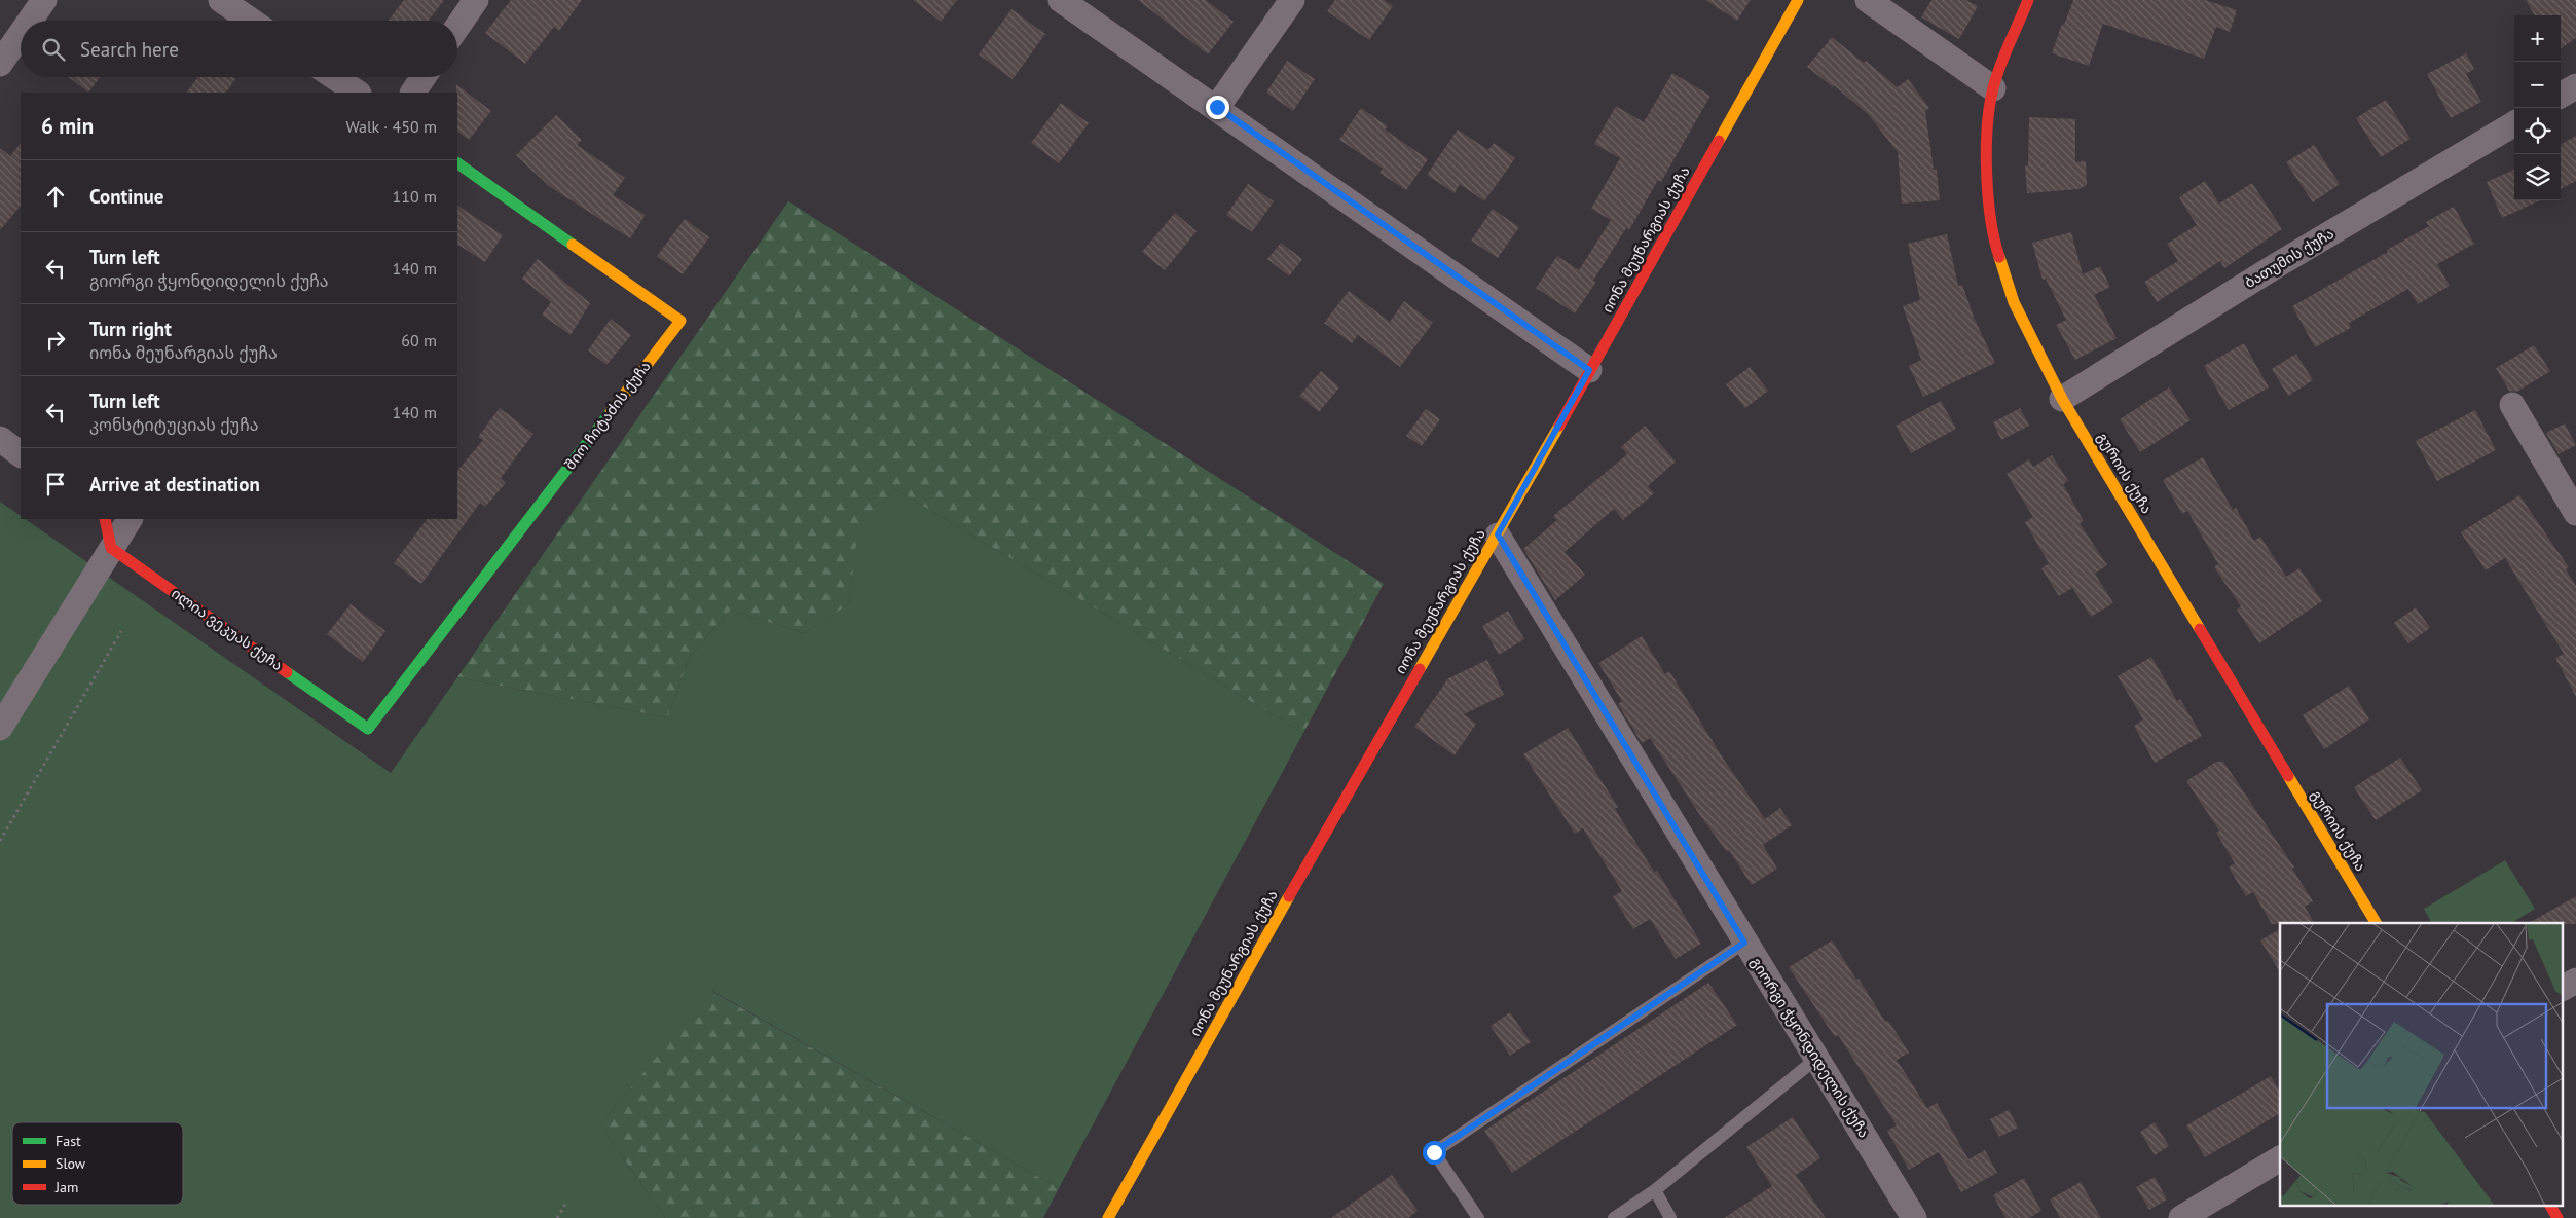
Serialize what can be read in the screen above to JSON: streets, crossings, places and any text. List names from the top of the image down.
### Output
{
  "streets": {
    "main road": [
      "იონა მეუნარგიას ქუჩა",
      "შიო ჩიტაძის ქუჩა",
      "გურიის ქუჩა",
      "ილია ვეკუას ქუჩა"
    ],
    "street": ["ბათუმის ქუჩა", "გიორგი ჭყონდიდელის ქუჩა"]
  },
  "crossings": [
    ["იონა მეუნარგიას ქუჩა", "გიორგი ჭყონდიდელის ქუჩა"],
    ["ბათუმის ქუჩა", "გურიის ქუჩა"],
    ["შიო ჩიტაძის ქუჩა", "ილია ვეკუას ქუჩა"]
  ],
  "legend": ["Fast", "Slow", "Jam"],
  "page": {
    "map_buttons": ["+", "−"],
    "search": "Search here",
    "heading": ["6 min", "Walk · 450 m"],
    "list": [
      ["Continue", "110 m"],
      ["Turn left", "გიორგი ჭყონდიდელის ქუჩა", "140 m"],
      ["Turn right", "იონა მეუნარგიას ქუჩა", "60 m"],
      ["Turn left", "კონსტიტუციას ქუჩა", "140 m"],
      "Arrive at destination"
    ]
  }
}
